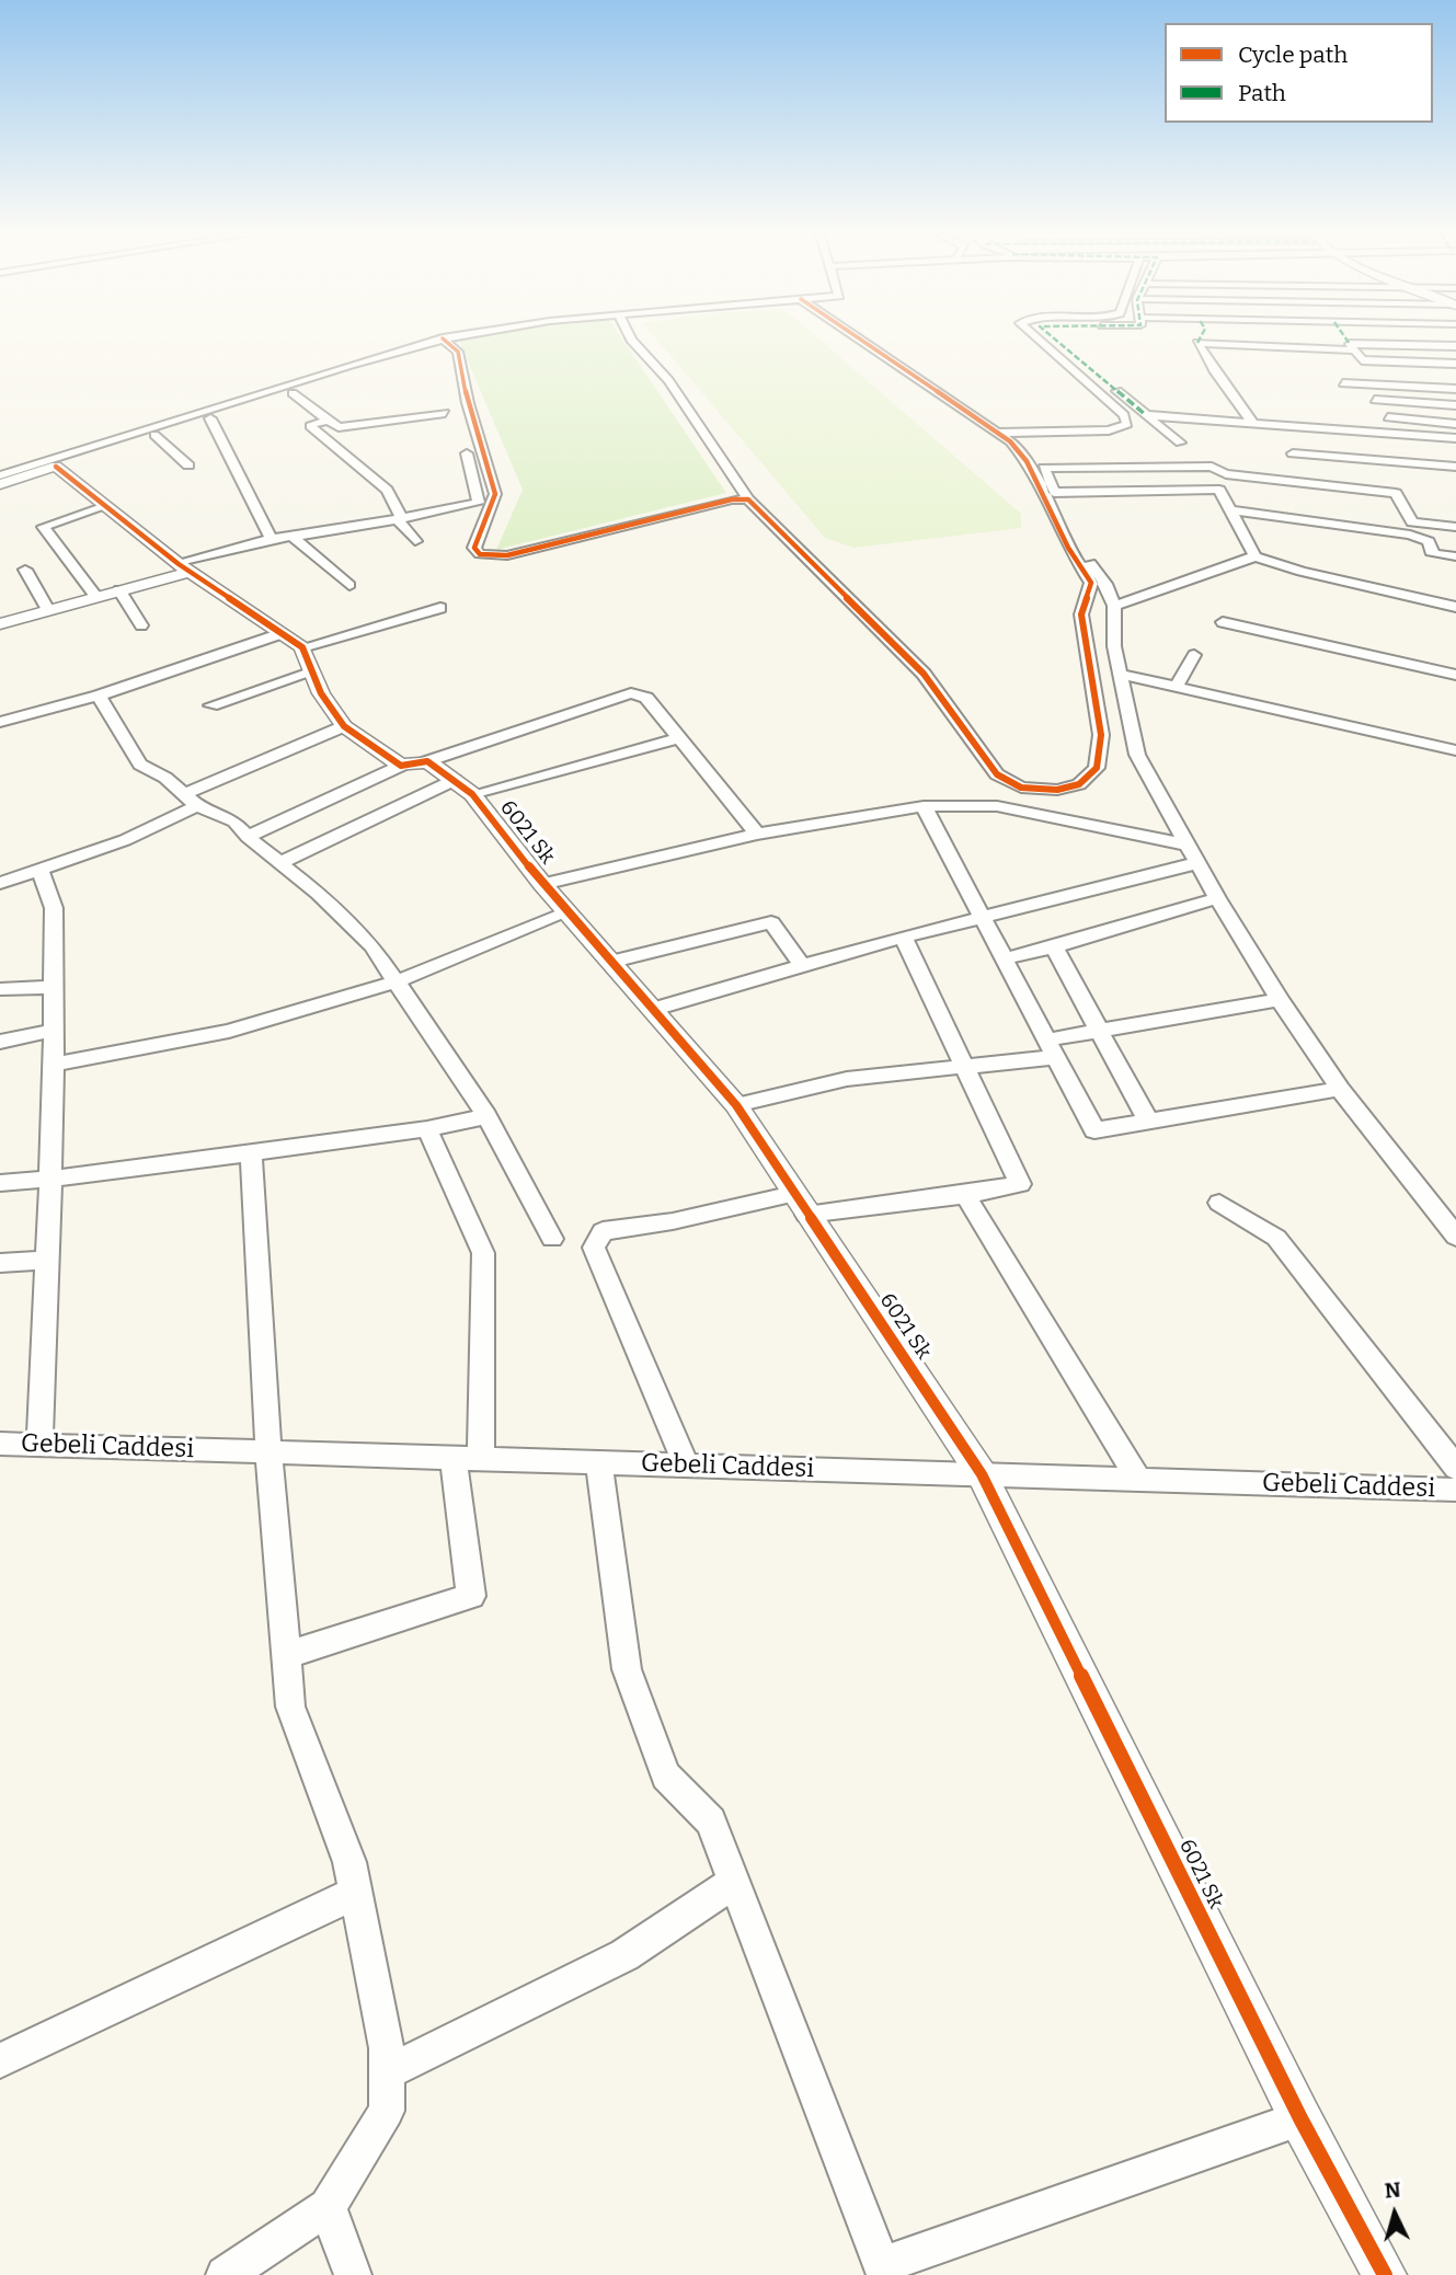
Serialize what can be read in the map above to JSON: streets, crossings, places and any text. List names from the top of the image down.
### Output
{
  "streets": {
    "street": ["6021 Sk", "Gebeli Caddesi"]
  },
  "crossings": [
    ["6021 Sk", "Gebeli Caddesi"]
  ],
  "legend": ["Cycle path", "Path"],
  "north": "top"
}
